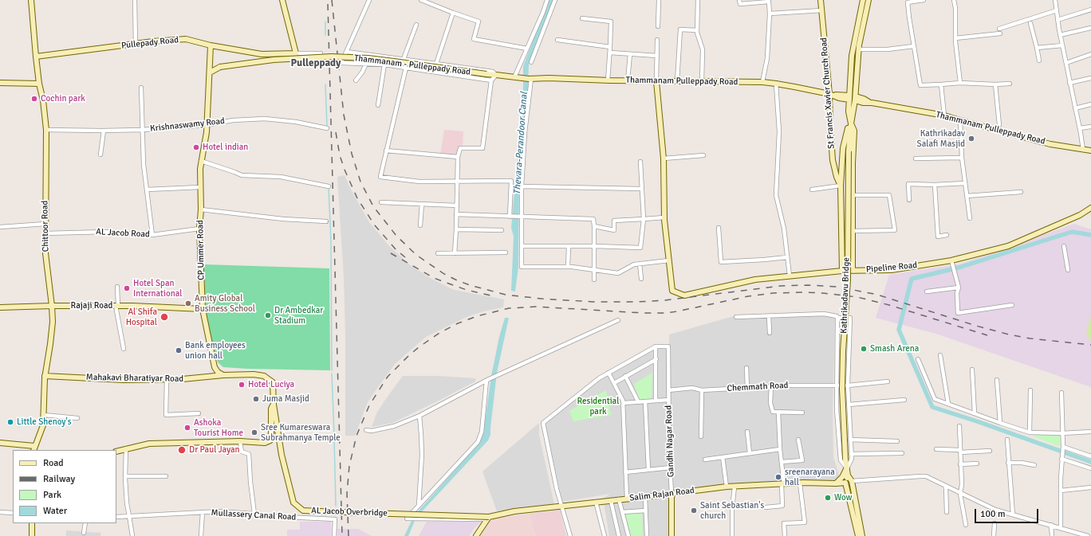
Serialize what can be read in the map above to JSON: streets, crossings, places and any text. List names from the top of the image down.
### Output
{
  "streets": {
    "main road": [
      "Pullepady Road",
      "Thammanam - Pulleppady Road",
      "Thammanam Pulleppady Road",
      "St Francis Xavier Church Road",
      "Chittoor Road",
      "CP Ummer Road",
      "Pipeline Road",
      "Kathrikadavu Bridge",
      "Rajaji Road",
      "Mahakavi Bharatiyar Road",
      "Gandhi Nagar Road",
      "Salim Rajan Road",
      "AL Jacob Overbridge"
    ],
    "street": [
      "Krishnaswamy Road",
      "AL Jacob Road",
      "Chemmath Road",
      "Mullassery Canal Road"
    ]
  },
  "crossings": [
    ["Pullepady Road", "Chittoor Road"],
    ["Pullepady Road", "CP Ummer Road"],
    ["Thammanam - Pulleppady Road", "Thammanam Pulleppady Road"],
    ["Thammanam Pulleppady Road", "St Francis Xavier Church Road"],
    ["Krishnaswamy Road", "Chittoor Road"],
    ["Krishnaswamy Road", "CP Ummer Road"],
    ["Chittoor Road", "AL Jacob Road"],
    ["Chittoor Road", "Rajaji Road"],
    ["Chittoor Road", "Mahakavi Bharatiyar Road"],
    ["AL Jacob Road", "CP Ummer Road"],
    ["CP Ummer Road", "Rajaji Road"],
    ["CP Ummer Road", "Mahakavi Bharatiyar Road"],
    ["Chemmath Road", "Gandhi Nagar Road"],
    ["Gandhi Nagar Road", "Salim Rajan Road"],
    ["Salim Rajan Road", "AL Jacob Overbridge"]
  ],
  "districts": ["Pulleppady"],
  "water": ["Thevara-Perandoor Canal"],
  "parks": ["Residential park"],
  "places": [
    "Cochin park",
    "Kathrikadav Salafi Masjid",
    "Hotel indian",
    "Hotel Span International",
    "Amity Global Business School",
    "Dr Ambedkar Stadium",
    "Al Shifa Hospital",
    "Smash Arena",
    "Bank employees union hall",
    "Hotel Luciya",
    "Juma Masjid",
    "Little Shenoy's",
    "Ashoka Tourist Home",
    "Sree Kumareswara Subrahmanya Temple",
    "Dr Paul Jayan",
    "sreenarayana hall",
    "Wow",
    "Saint Sebastian's church"
  ],
  "legend": [
    "Road",
    "Railway",
    "Park",
    "Water"
  ],
  "scale_bar": "100 m"
}
